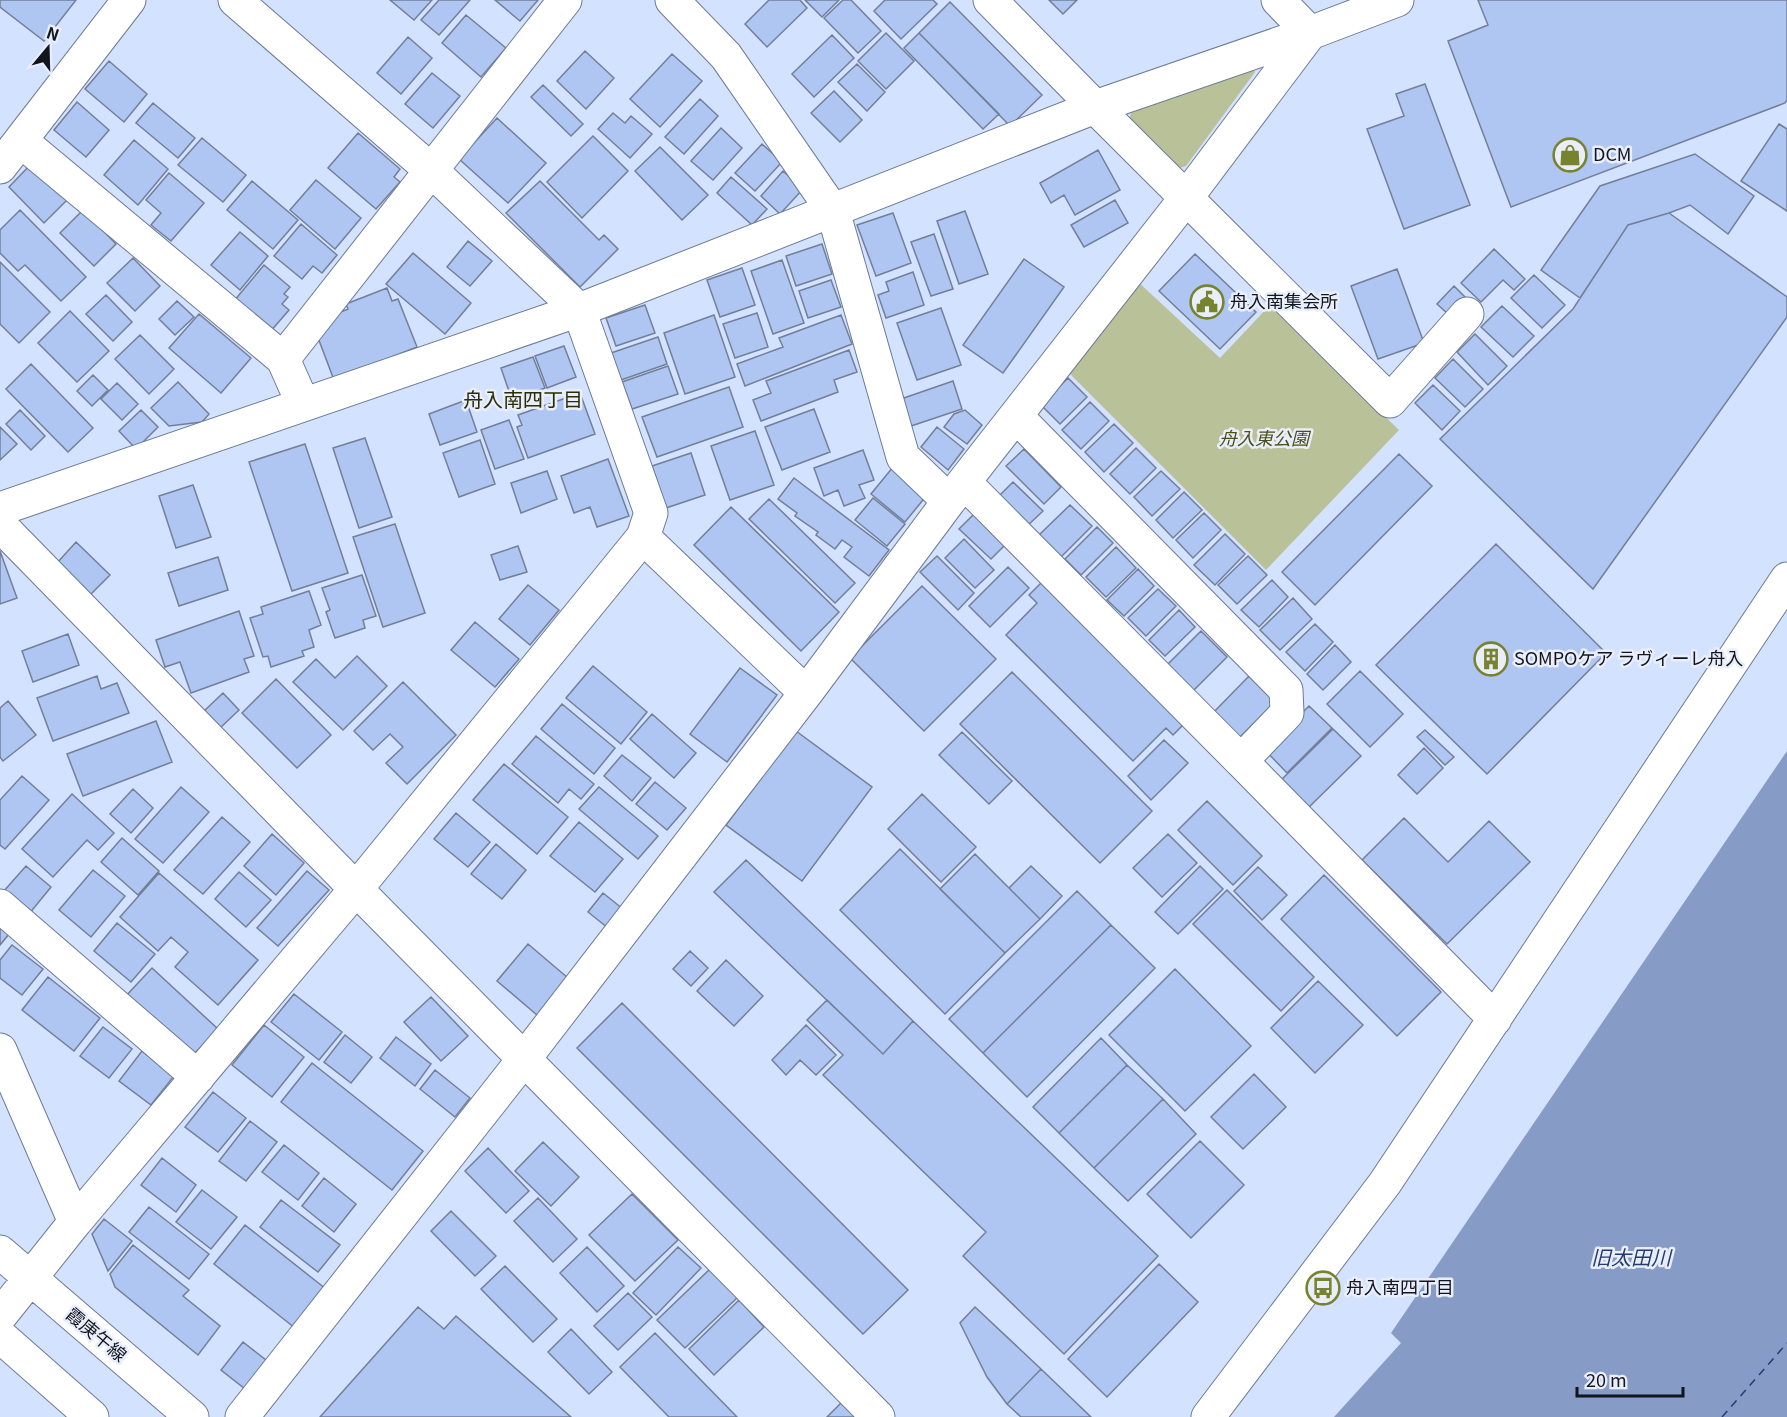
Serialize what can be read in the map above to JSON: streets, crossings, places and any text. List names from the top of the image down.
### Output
{
  "streets": {
    "street": ["霞庚午線"]
  },
  "districts": ["舟入南四丁目"],
  "water": ["旧太田川"],
  "parks": ["舟入東公園"],
  "places": {
    "shop": ["DCM"],
    "public building": ["舟入南集会所"],
    "building": ["SOMPOケア ラヴィーレ舟入"],
    "bus stop": ["舟入南四丁目"]
  },
  "scale_bar": "20 m",
  "north": "top"
}
